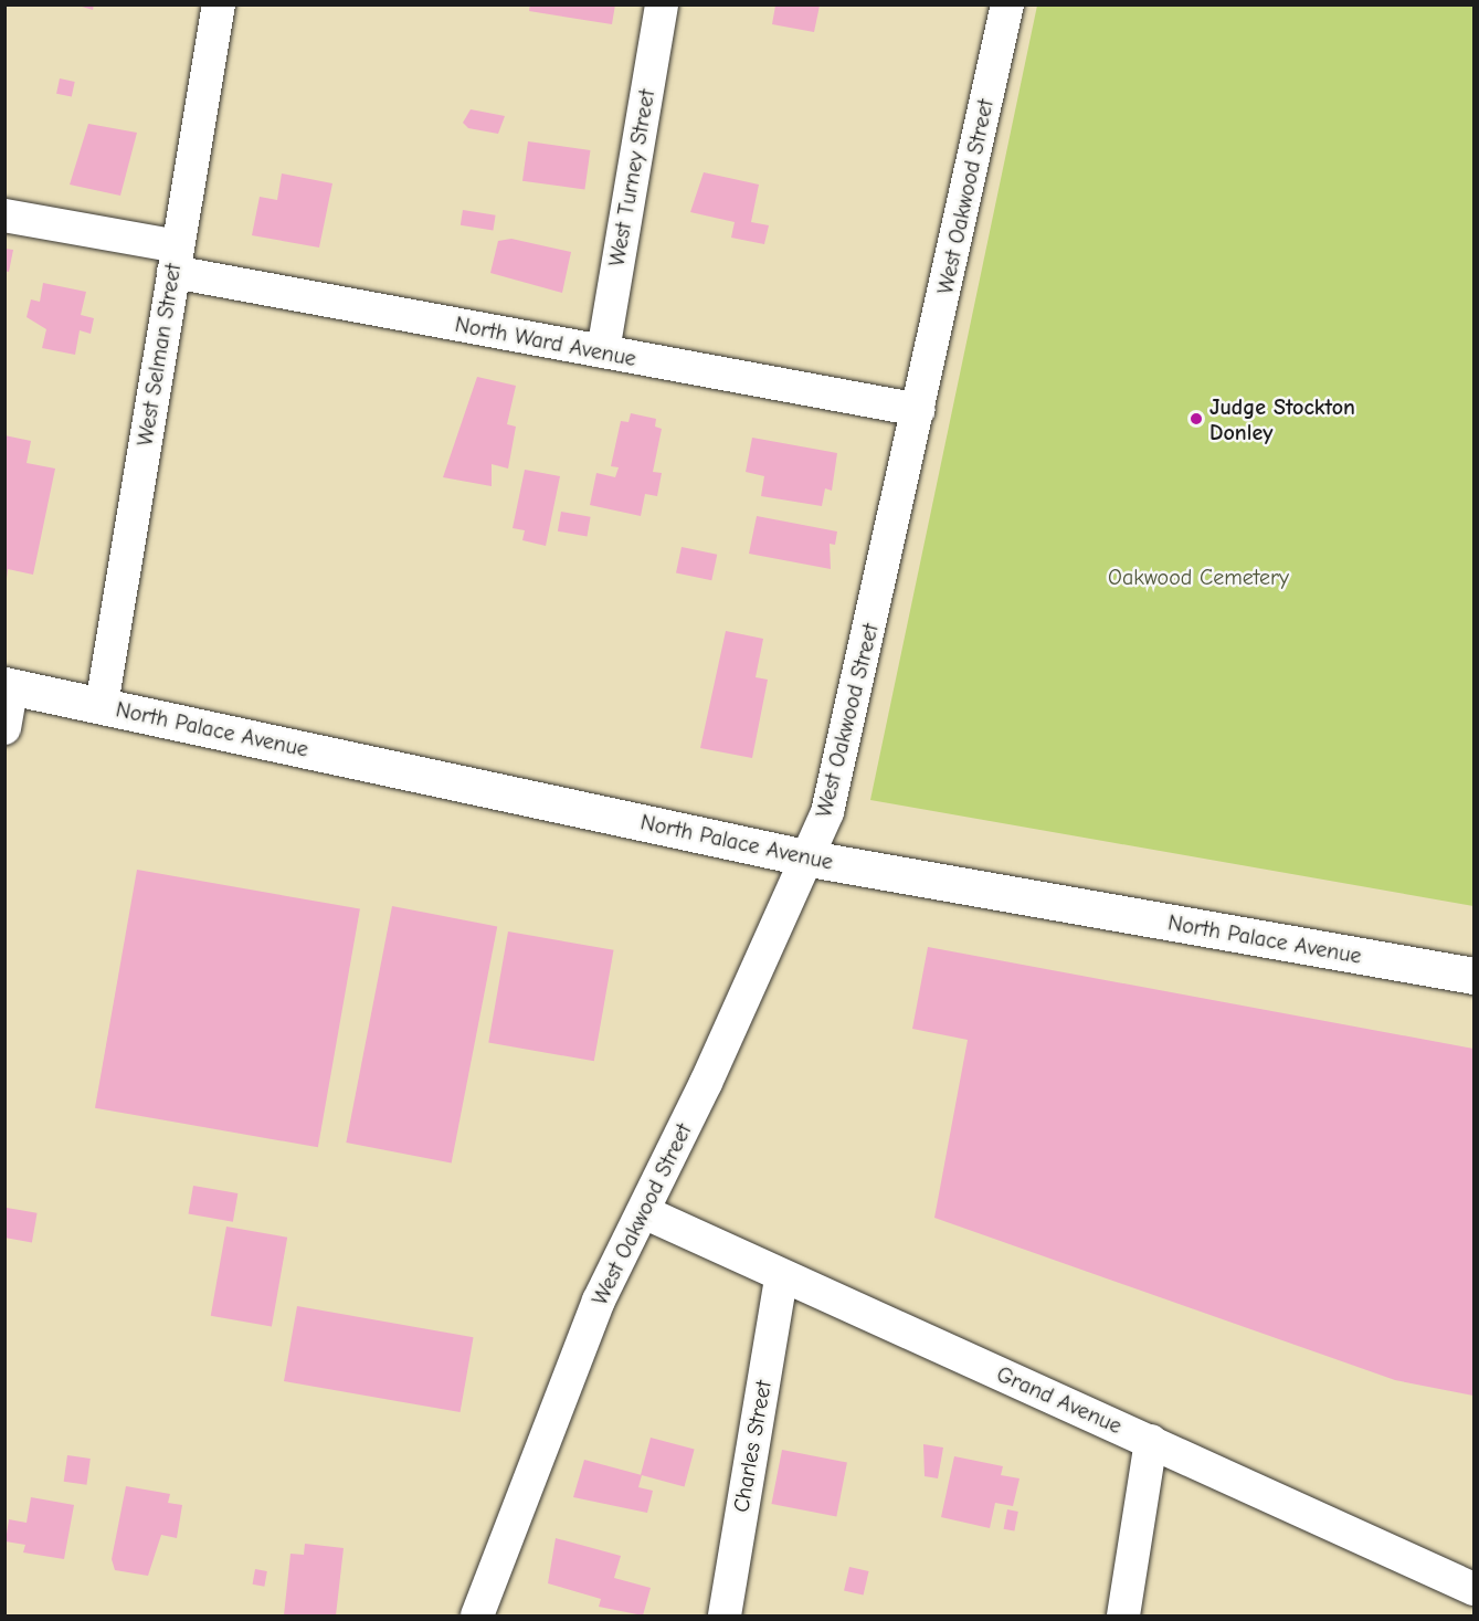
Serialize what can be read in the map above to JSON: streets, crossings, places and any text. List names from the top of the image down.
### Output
{
  "streets": {
    "main road": ["North Palace Avenue"],
    "street": [
      "West Turney Street",
      "West Oakwood Street",
      "North Ward Avenue",
      "West Selman Street",
      "Grand Avenue",
      "Charles Street"
    ]
  },
  "crossings": [
    ["West Turney Street", "North Ward Avenue"],
    ["West Oakwood Street", "North Ward Avenue"],
    ["West Oakwood Street", "North Palace Avenue"],
    ["West Oakwood Street", "Grand Avenue"],
    ["North Ward Avenue", "West Selman Street"],
    ["West Selman Street", "North Palace Avenue"],
    ["Grand Avenue", "Charles Street"]
  ],
  "parks": ["Oakwood Cemetery"],
  "places": ["Judge Stockton Donley"]
}
